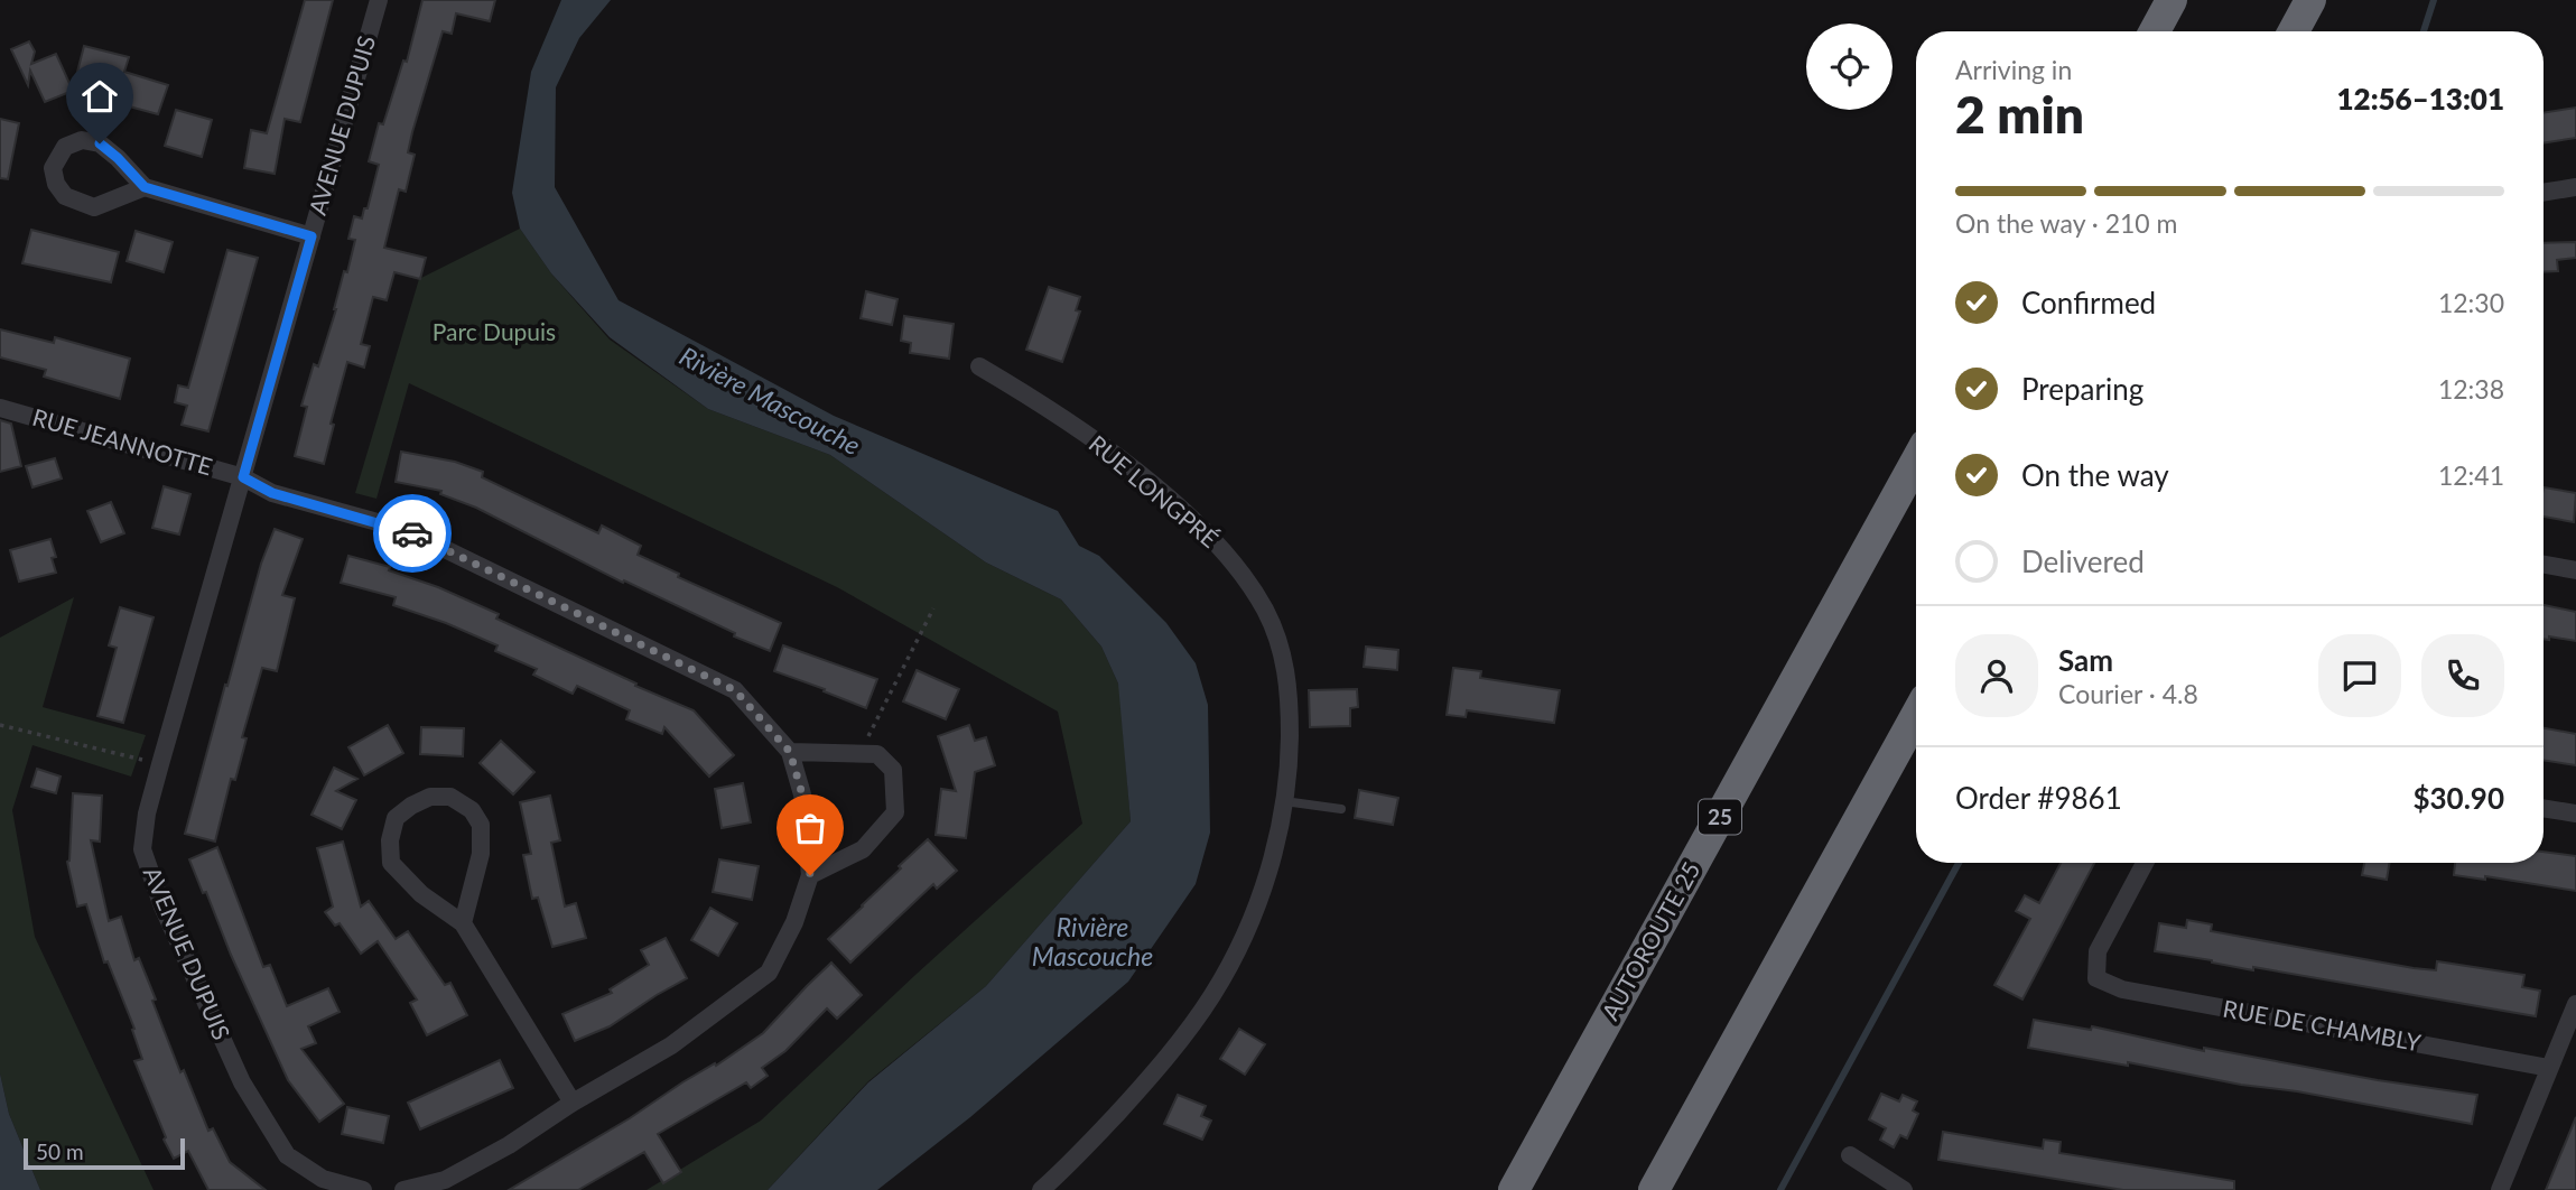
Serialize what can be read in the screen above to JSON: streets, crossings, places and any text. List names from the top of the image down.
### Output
{
  "streets": {
    "highway": ["25", "AUTOROUTE 25"],
    "street": [
      "AVENUE DUPUIS",
      "RUE JEANNOTTE",
      "RUE LONGPRÉ",
      "RUE DE CHAMBLY"
    ]
  },
  "crossings": [
    ["AVENUE DUPUIS", "RUE JEANNOTTE"]
  ],
  "water": ["Rivière Mascouche"],
  "parks": ["Parc Dupuis"],
  "scale_bar": "50 m",
  "page": {
    "heading": ["2 min", "Arriving in", "12:56–13:01"],
    "panel": [
      "Sam",
      "Courier · 4.8",
      "Order #9861",
      "$30.90"
    ],
    "bar": "On the way · 210 m",
    "list": [
      ["Confirmed", "12:30"],
      ["Preparing", "12:38"],
      ["On the way", "12:41"],
      "Delivered"
    ],
    "scale": "50 m"
  }
}
